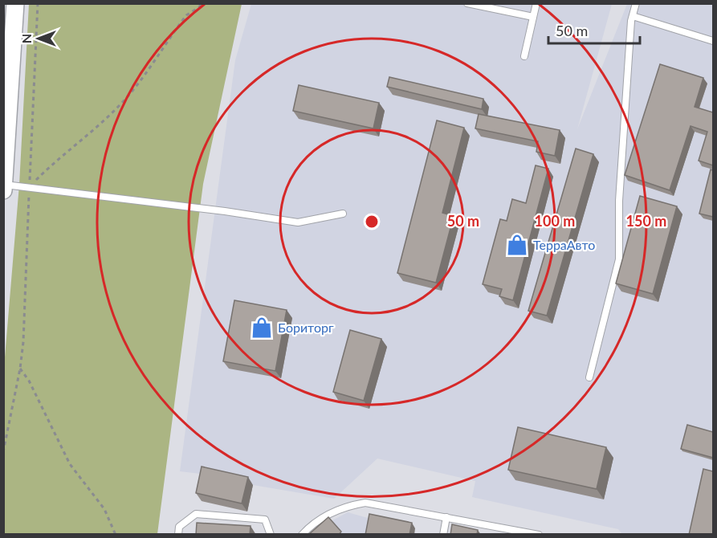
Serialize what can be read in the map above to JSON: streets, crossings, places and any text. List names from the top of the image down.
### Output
{
  "places": {
    "shop": ["ТерраАвто", "Бориторг"]
  },
  "scale_bar": "50 m",
  "north": "left",
  "rings": ["50 m", "100 m", "150 m"]
}
